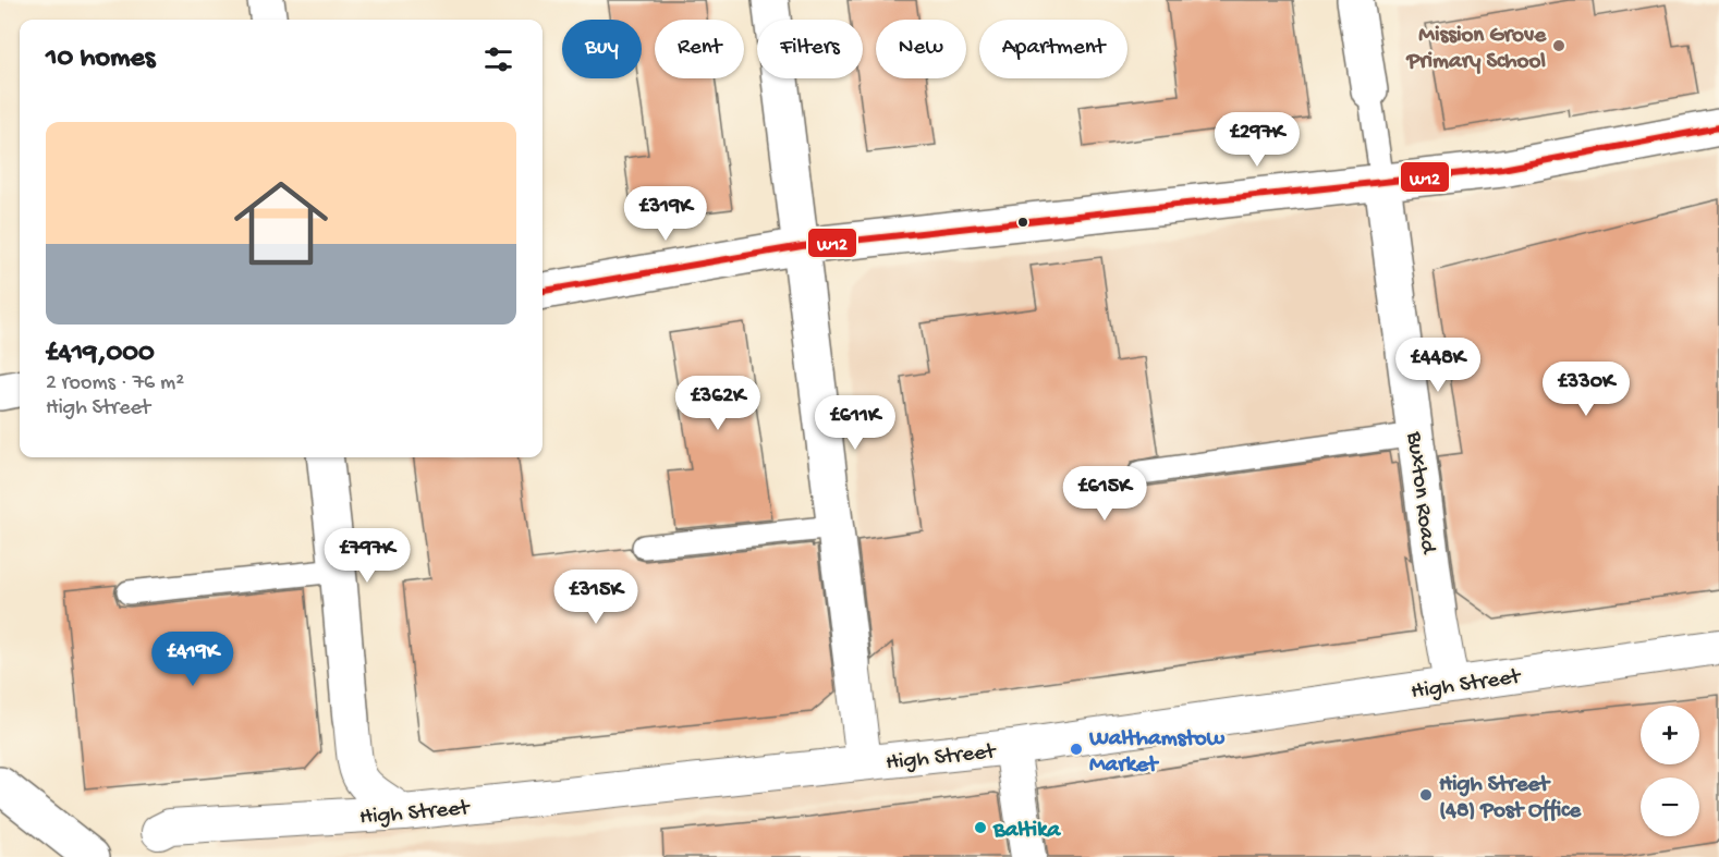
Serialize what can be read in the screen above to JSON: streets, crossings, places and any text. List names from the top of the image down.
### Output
{
  "streets": {
    "street": ["Buxton Road", "High Street"]
  },
  "crossings": [
    ["Buxton Road", "High Street"]
  ],
  "places": [
    "Mission Grove Primary School",
    "Walthamstow Market",
    "High Street (48) Post Office",
    "Baltika"
  ],
  "lines": ["transit line W12"],
  "page": {
    "chip": [
      "Buy",
      "Rent",
      "Filters",
      "New",
      "Apartment"
    ],
    "heading": "10 homes",
    "list": [
      {
        "name": "£419,000",
        "note": "2 rooms · 76 m² · High Street"
      }
    ],
    "price": [
      "£297K",
      "£319K",
      "£448K",
      "£330K",
      "£362K",
      "£611K",
      "£615K",
      "£797K",
      "£315K",
      "£419K"
    ],
    "map_buttons": ["+", "−"]
  }
}
